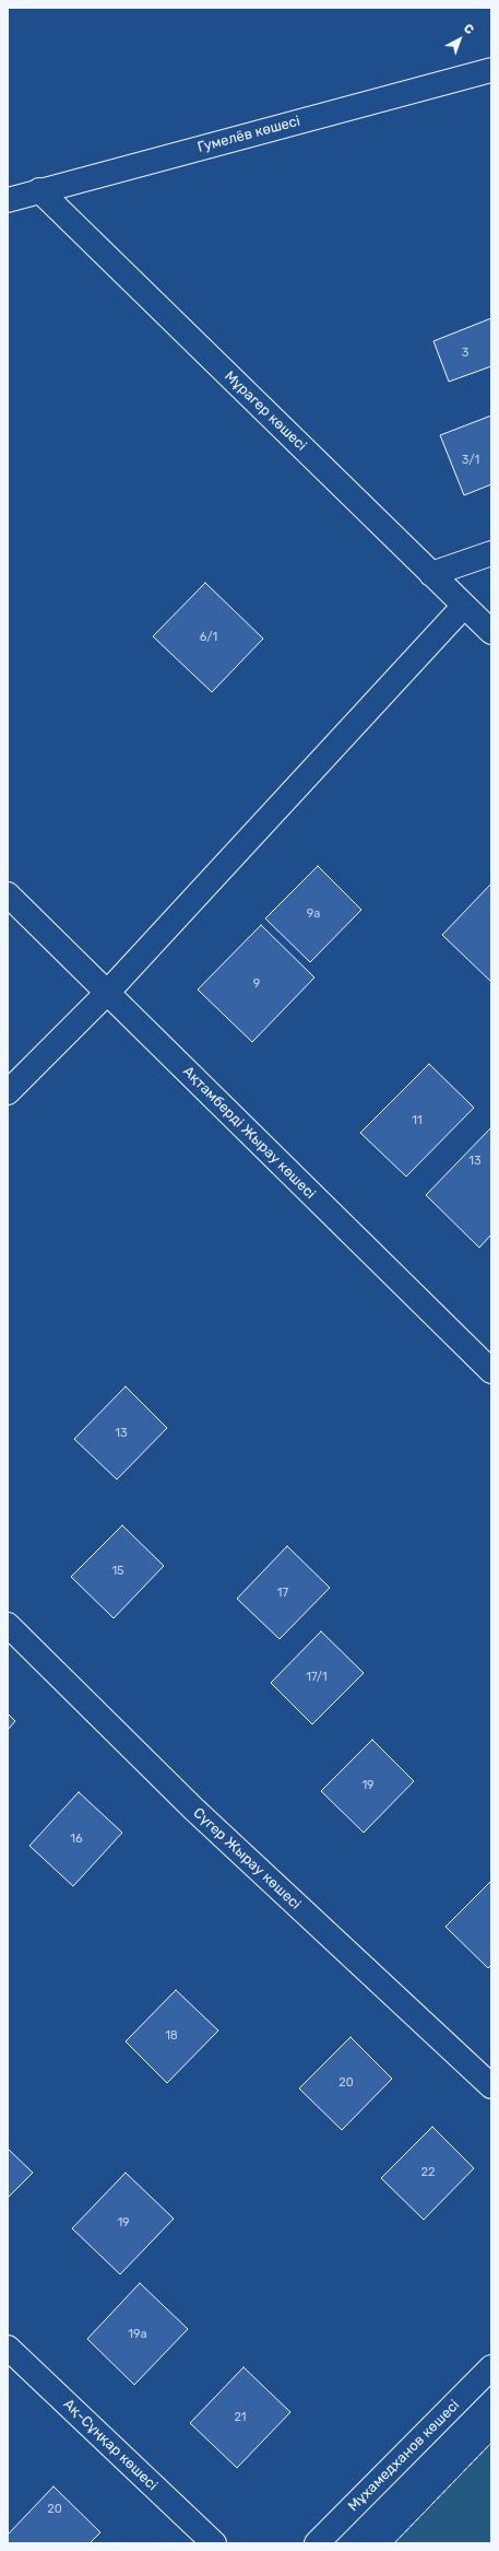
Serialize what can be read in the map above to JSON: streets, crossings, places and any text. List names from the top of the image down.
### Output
{
  "streets": {
    "street": [
      "Гумелёв көшесі",
      "Мұрагер көшесі",
      "Ақтамберді Жырау көшесі",
      "Сүгер Жырау көшесі",
      "Ақ-Сұңқар көшесі",
      "Мұхамедханов көшесі"
    ]
  },
  "crossings": [
    ["Гумелёв көшесі", "Мұрагер көшесі"]
  ],
  "house_numbers": [
    "3",
    "3/1",
    "6/1",
    "9а",
    "9",
    "11",
    "13",
    "13",
    "15",
    "17",
    "17/1",
    "19",
    "16",
    "18",
    "20",
    "22",
    "19",
    "19а",
    "21",
    "20"
  ],
  "north": "top right"
}
